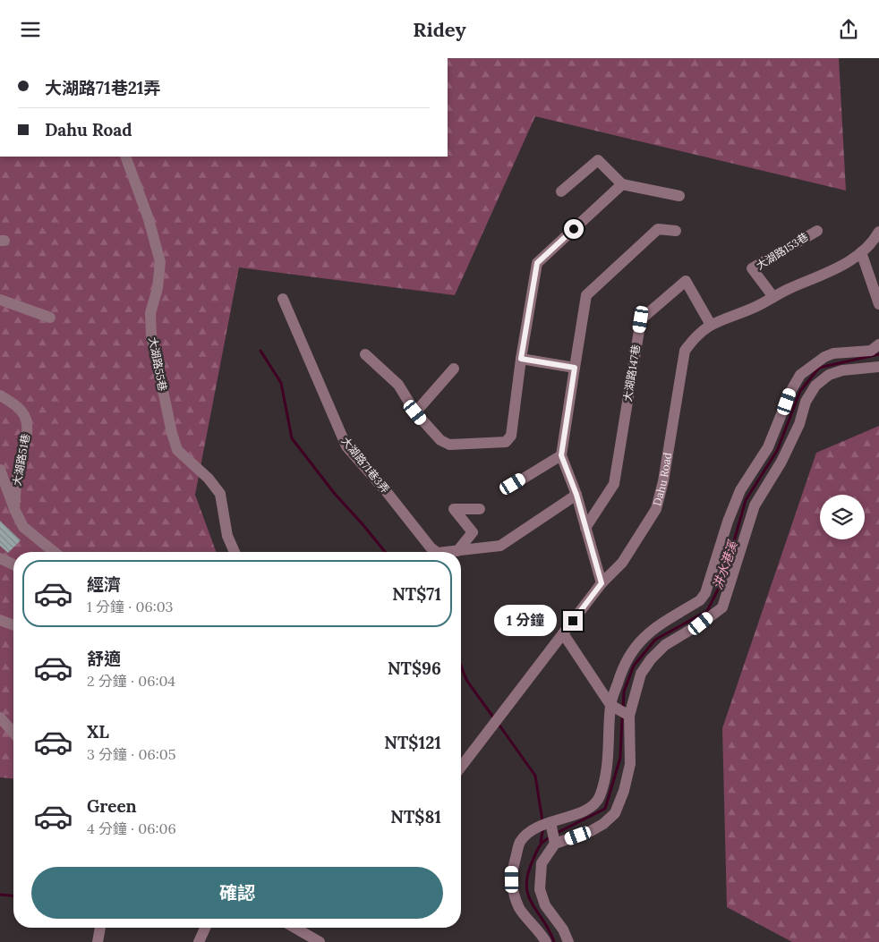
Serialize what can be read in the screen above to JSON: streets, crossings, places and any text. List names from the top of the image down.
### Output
{
  "streets": {
    "street": [
      "大湖路153巷",
      "大湖路55巷",
      "大湖路147巷",
      "大湖路51巷",
      "大湖路71巷3弄",
      "Dahu Road"
    ]
  },
  "crossings": [
    ["大湖路153巷", "Dahu Road"],
    ["大湖路147巷", "Dahu Road"]
  ],
  "water": ["汫水港溪"],
  "page": {
    "header": "Ridey",
    "banner": ["大湖路71巷21弄", "Dahu Road"],
    "list": [
      {
        "name": "經濟",
        "note": "1 分鐘 · 06:03",
        "value": "NT$71"
      },
      {
        "name": "舒適",
        "note": "2 分鐘 · 06:04",
        "value": "NT$96"
      },
      {
        "name": "XL",
        "note": "3 分鐘 · 06:05",
        "value": "NT$121"
      },
      {
        "name": "Green",
        "note": "4 分鐘 · 06:06",
        "value": "NT$81"
      }
    ],
    "bubble": "1 分鐘",
    "buttons": "確認"
  }
}
